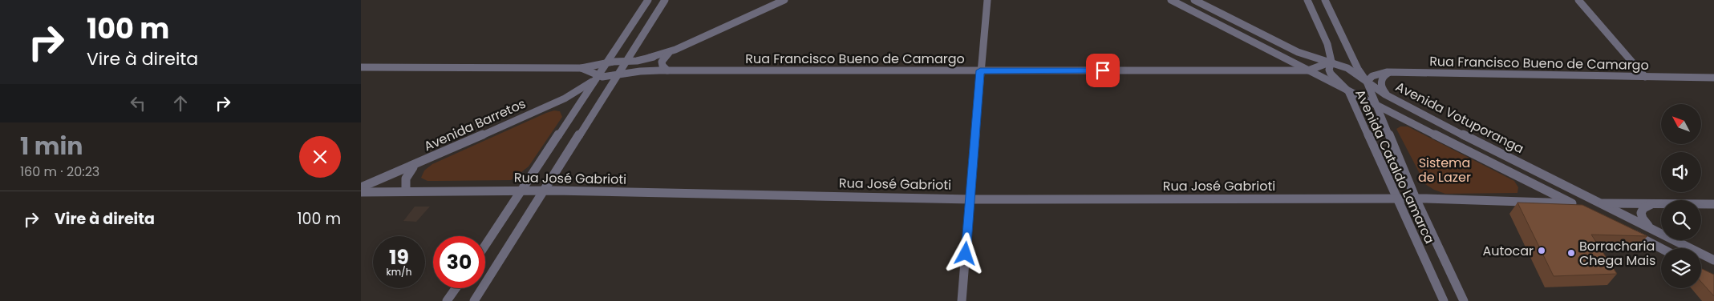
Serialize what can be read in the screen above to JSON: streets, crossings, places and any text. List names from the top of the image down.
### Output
{
  "streets": {
    "street": [
      "Rua Francisco Bueno de Camargo",
      "Avenida Votuporanga",
      "Avenida Barretos",
      "Avenida Cataldo Lamarca",
      "Rua José Gabrioti"
    ]
  },
  "crossings": [
    ["Rua Francisco Bueno de Camargo", "Avenida Votuporanga"],
    ["Rua Francisco Bueno de Camargo", "Avenida Barretos"],
    ["Rua Francisco Bueno de Camargo", "Avenida Cataldo Lamarca"],
    ["Avenida Votuporanga", "Avenida Cataldo Lamarca"],
    ["Avenida Votuporanga", "Rua José Gabrioti"],
    ["Avenida Cataldo Lamarca", "Rua José Gabrioti"]
  ],
  "parks": ["Sistema de Lazer"],
  "places": ["Autocar", "Borracharia Chega Mais"],
  "north": "top left",
  "page": {
    "turn": ["100 m", "Vire à direita"],
    "heading": ["1 min", "160 m · 20:23"],
    "list": [
      {
        "name": "Vire à direita",
        "value": "100 m"
      }
    ],
    "speed": "19 km/h",
    "limit": "30"
  }
}
